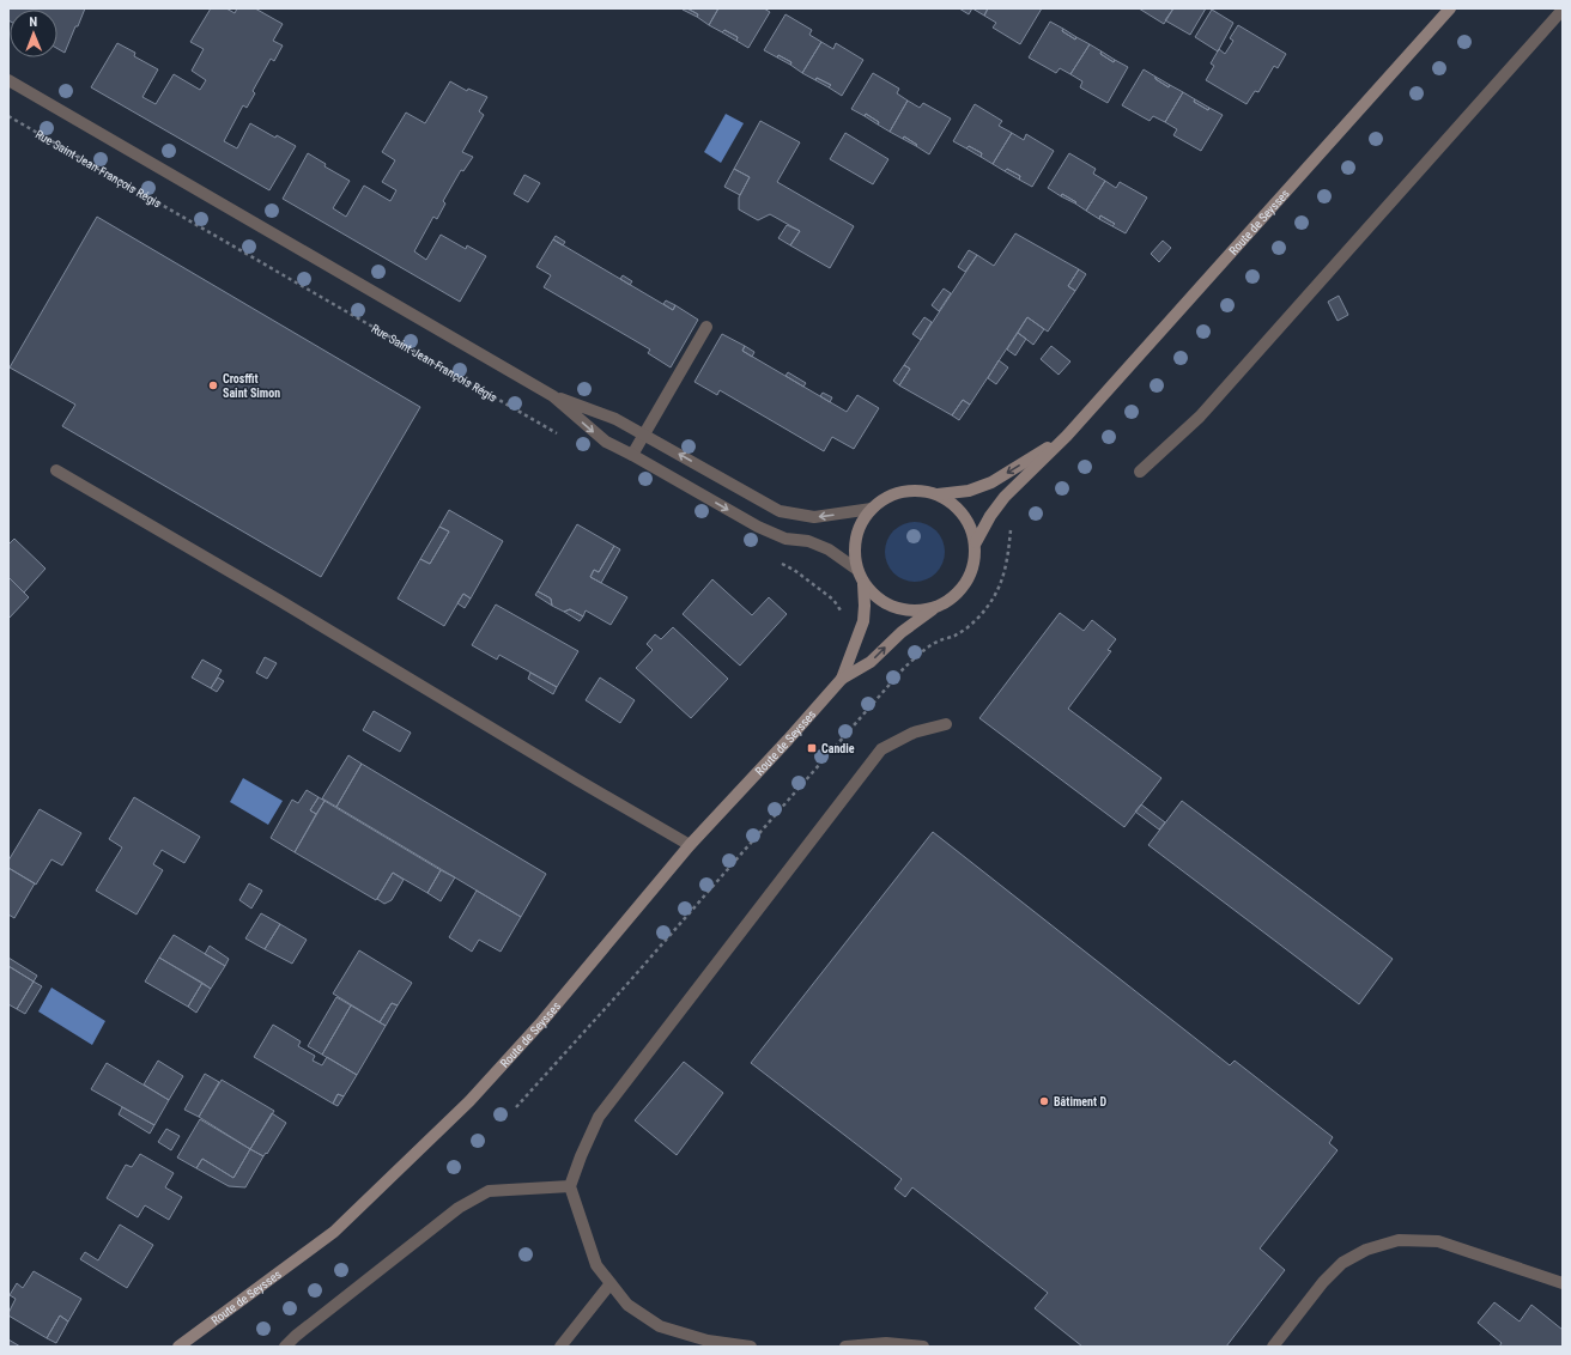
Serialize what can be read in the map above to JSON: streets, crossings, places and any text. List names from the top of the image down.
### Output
{
  "streets": {
    "main road": ["Route de Seysses"],
    "path": ["Rue Saint-Jean-François Régis"]
  },
  "places": {
    "other": ["Crosffit Saint Simon", "Bâtiment D"],
    "transit": ["Candie"]
  },
  "north": "top"
}
